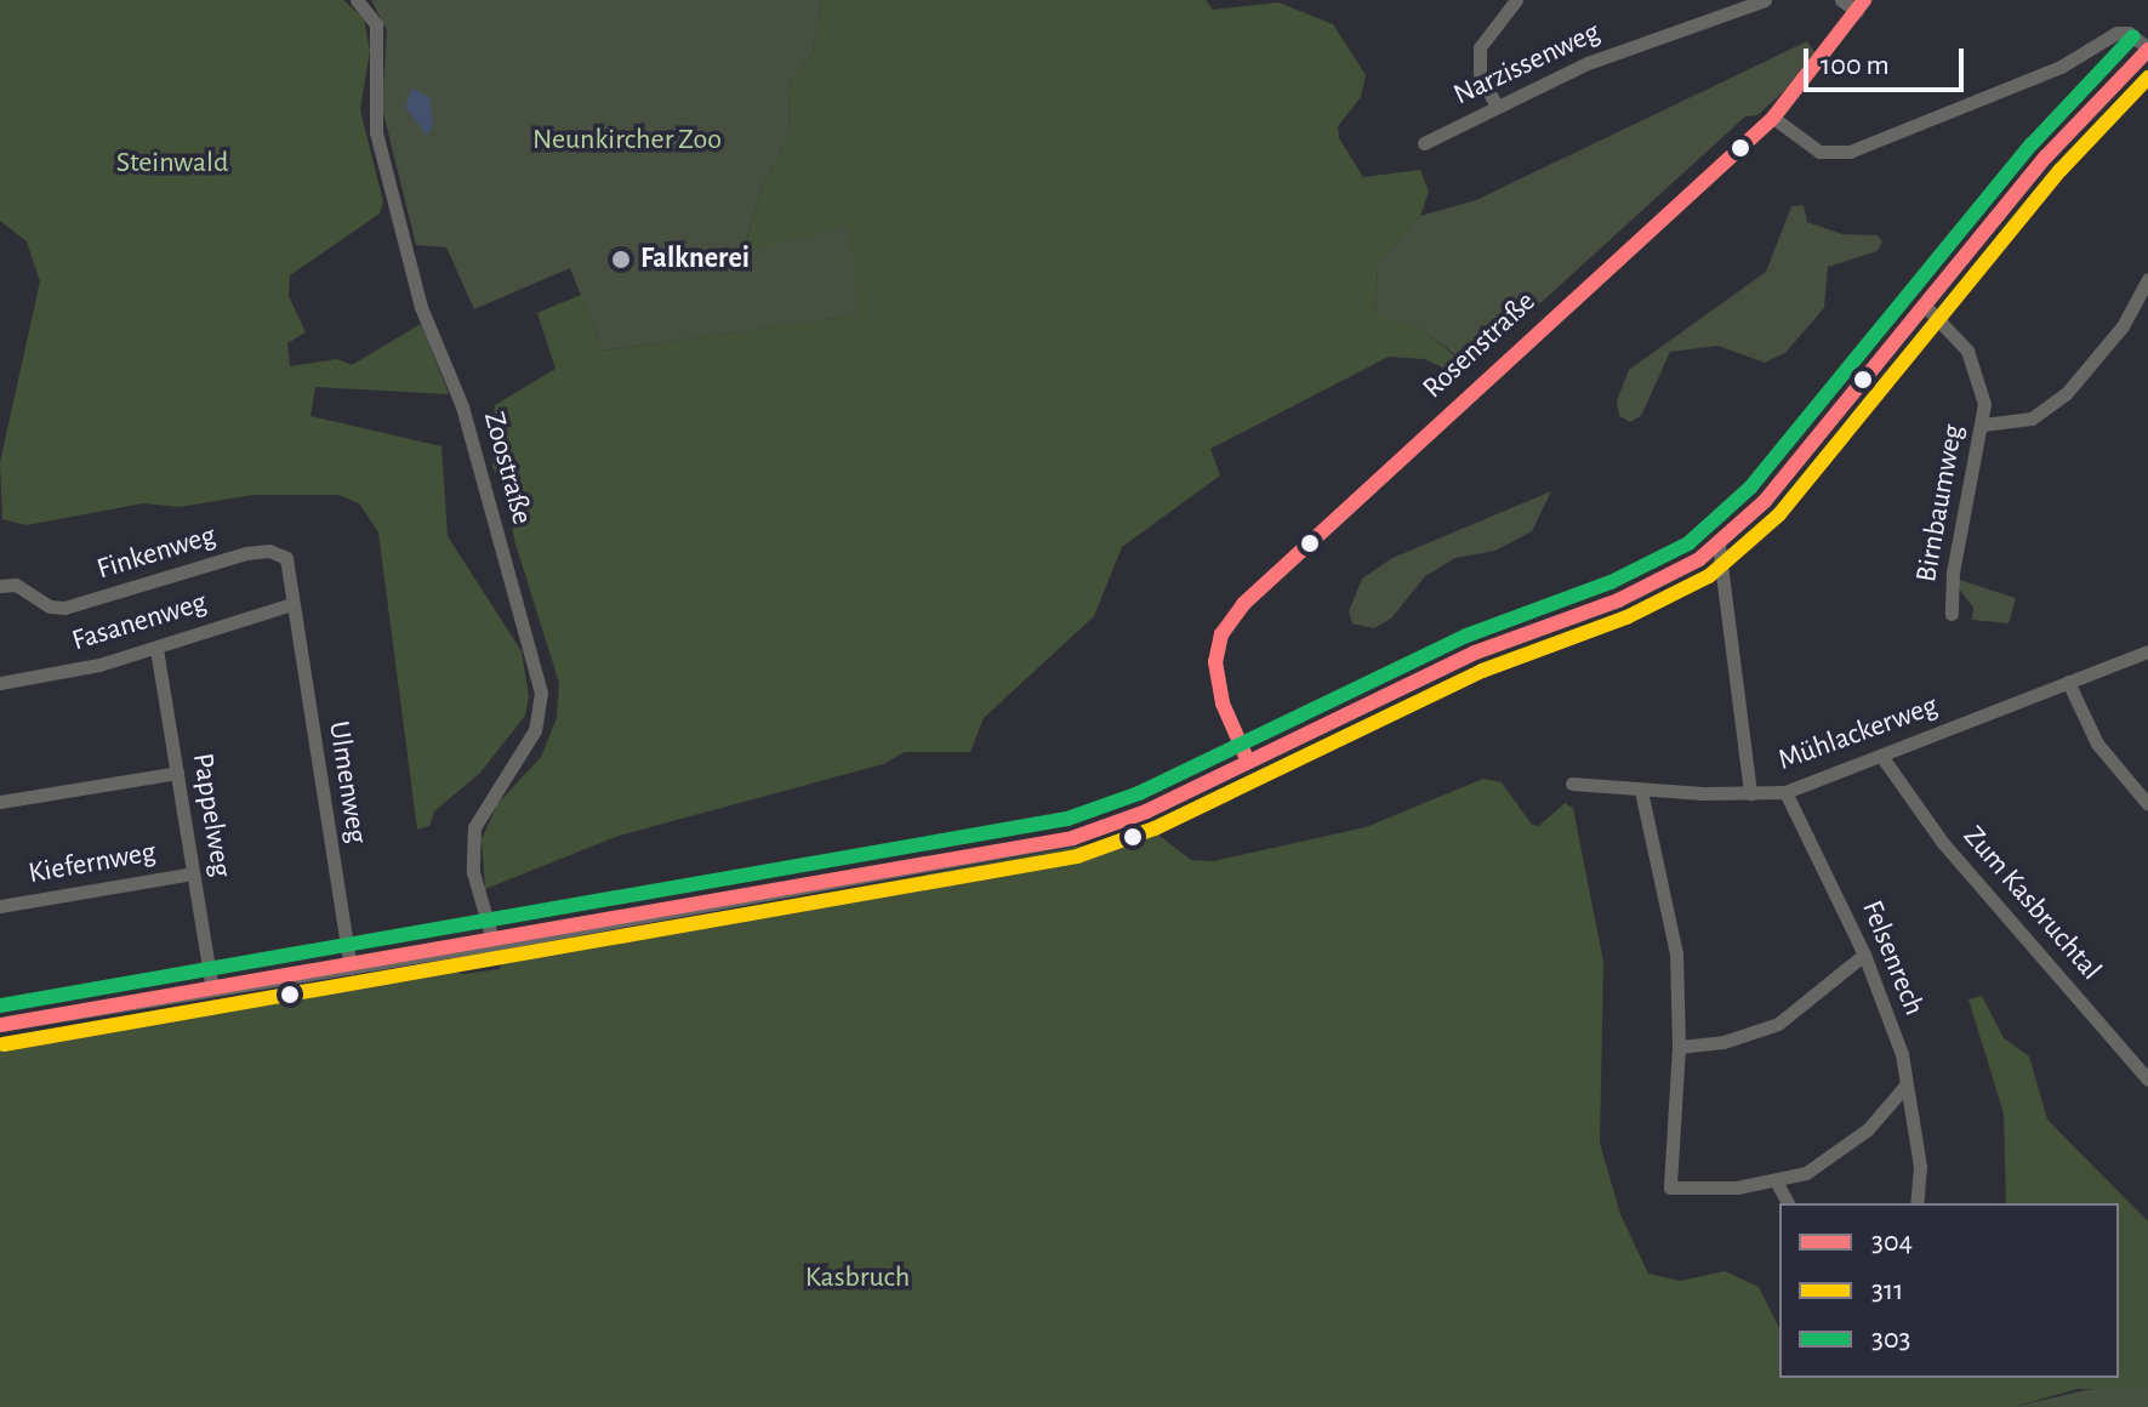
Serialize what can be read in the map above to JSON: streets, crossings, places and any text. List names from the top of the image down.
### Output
{
  "streets": {
    "street": [
      "Narzissenweg",
      "Rosenstraße",
      "Zoostraße",
      "Birnbaumweg",
      "Finkenweg",
      "Fasanenweg",
      "Mühlackerweg",
      "Ulmenweg",
      "Pappelweg",
      "Kiefernweg",
      "Zum Kasbruchtal",
      "Felsenrech"
    ]
  },
  "crossings": [
    ["Finkenweg", "Fasanenweg"],
    ["Finkenweg", "Ulmenweg"],
    ["Fasanenweg", "Ulmenweg"],
    ["Fasanenweg", "Pappelweg"],
    ["Mühlackerweg", "Zum Kasbruchtal"],
    ["Mühlackerweg", "Felsenrech"],
    ["Pappelweg", "Kiefernweg"]
  ],
  "parks": ["Neunkircher Zoo", "Steinwald", "Kasbruch"],
  "places": ["Falknerei"],
  "lines": ["transit line 304", "transit line 303", "transit line 311"],
  "legend": ["304", "311", "303"],
  "scale_bar": "100 m"
}
